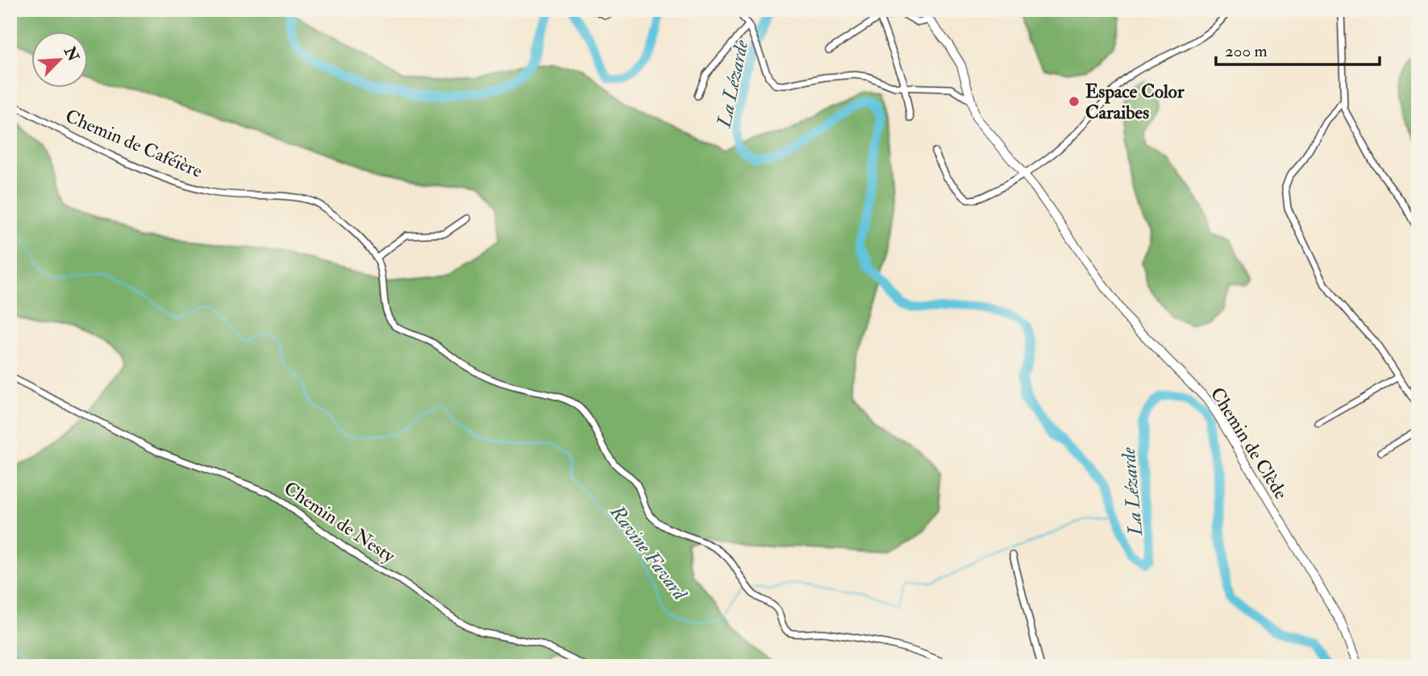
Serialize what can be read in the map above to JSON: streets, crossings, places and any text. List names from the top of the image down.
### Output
{
  "streets": {
    "main road": ["Chemin de Clède"],
    "street": ["Chemin de Caféière", "Chemin de Nesty"]
  },
  "water": ["La Lézarde", "Ravine Favard"],
  "places": ["Espace Color Caraibes"],
  "scale_bar": "200 m",
  "north": "top right"
}
